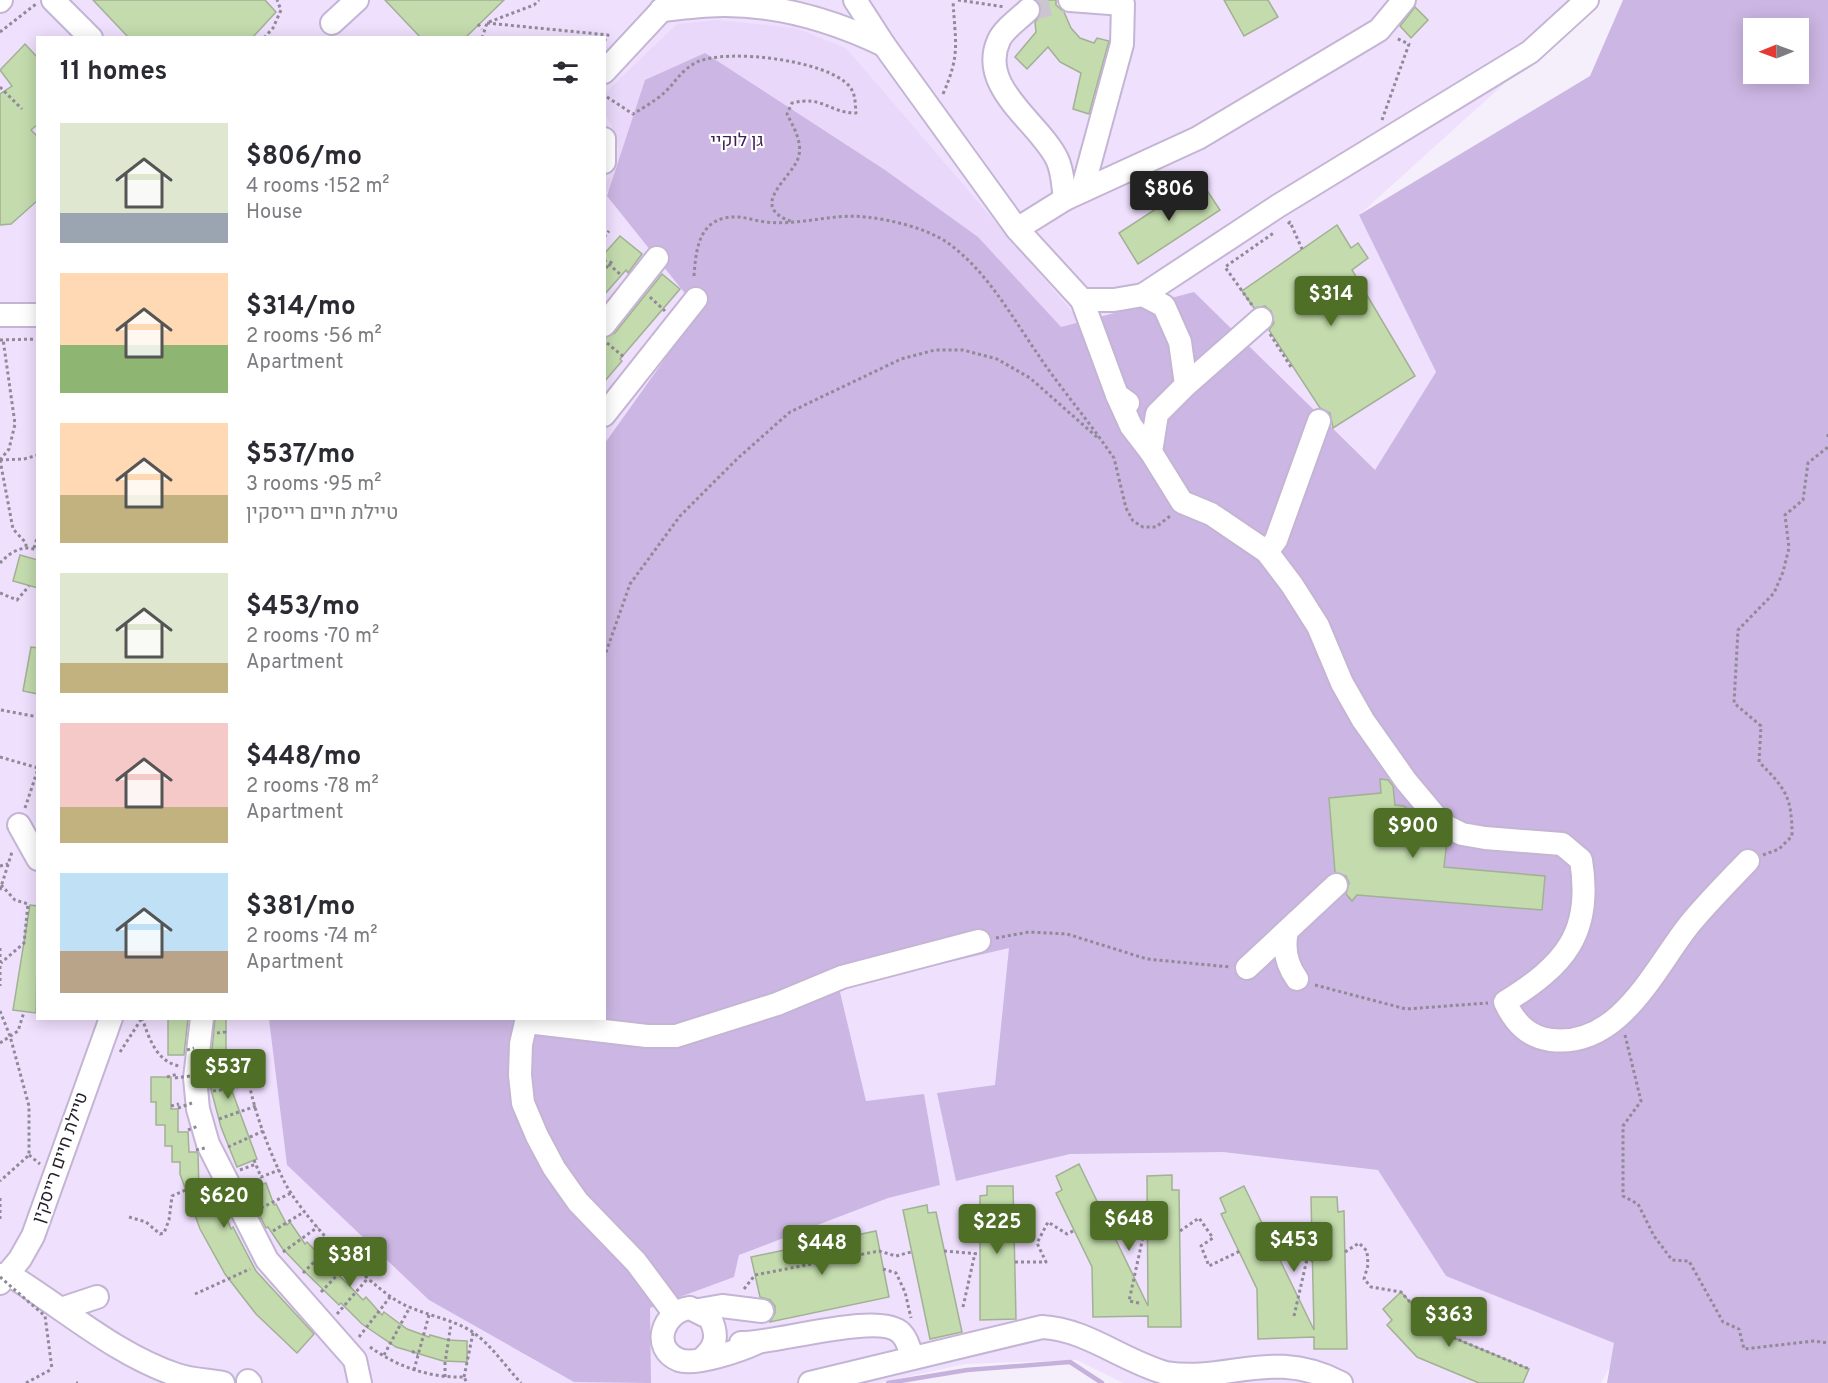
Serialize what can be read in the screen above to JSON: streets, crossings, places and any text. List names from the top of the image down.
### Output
{
  "streets": {
    "street": ["טיילת חיים רייסקין"]
  },
  "parks": ["גן לוקיי"],
  "north": "left",
  "page": {
    "heading": "11 homes",
    "list": [
      {
        "name": "$806/mo",
        "note": "4 rooms · 152 m² · House"
      },
      {
        "name": "$314/mo",
        "note": "2 rooms · 56 m² · Apartment"
      },
      {
        "name": "$537/mo",
        "note": "3 rooms · 95 m² · טיילת חיים רייסקין"
      },
      {
        "name": "$453/mo",
        "note": "2 rooms · 70 m² · Apartment"
      },
      {
        "name": "$448/mo",
        "note": "2 rooms · 78 m² · Apartment"
      },
      {
        "name": "$381/mo",
        "note": "2 rooms · 74 m² · Apartment"
      }
    ],
    "price": [
      "$806",
      "$314",
      "$900",
      "$537",
      "$620",
      "$648",
      "$225",
      "$453",
      "$448",
      "$381",
      "$363"
    ]
  }
}
